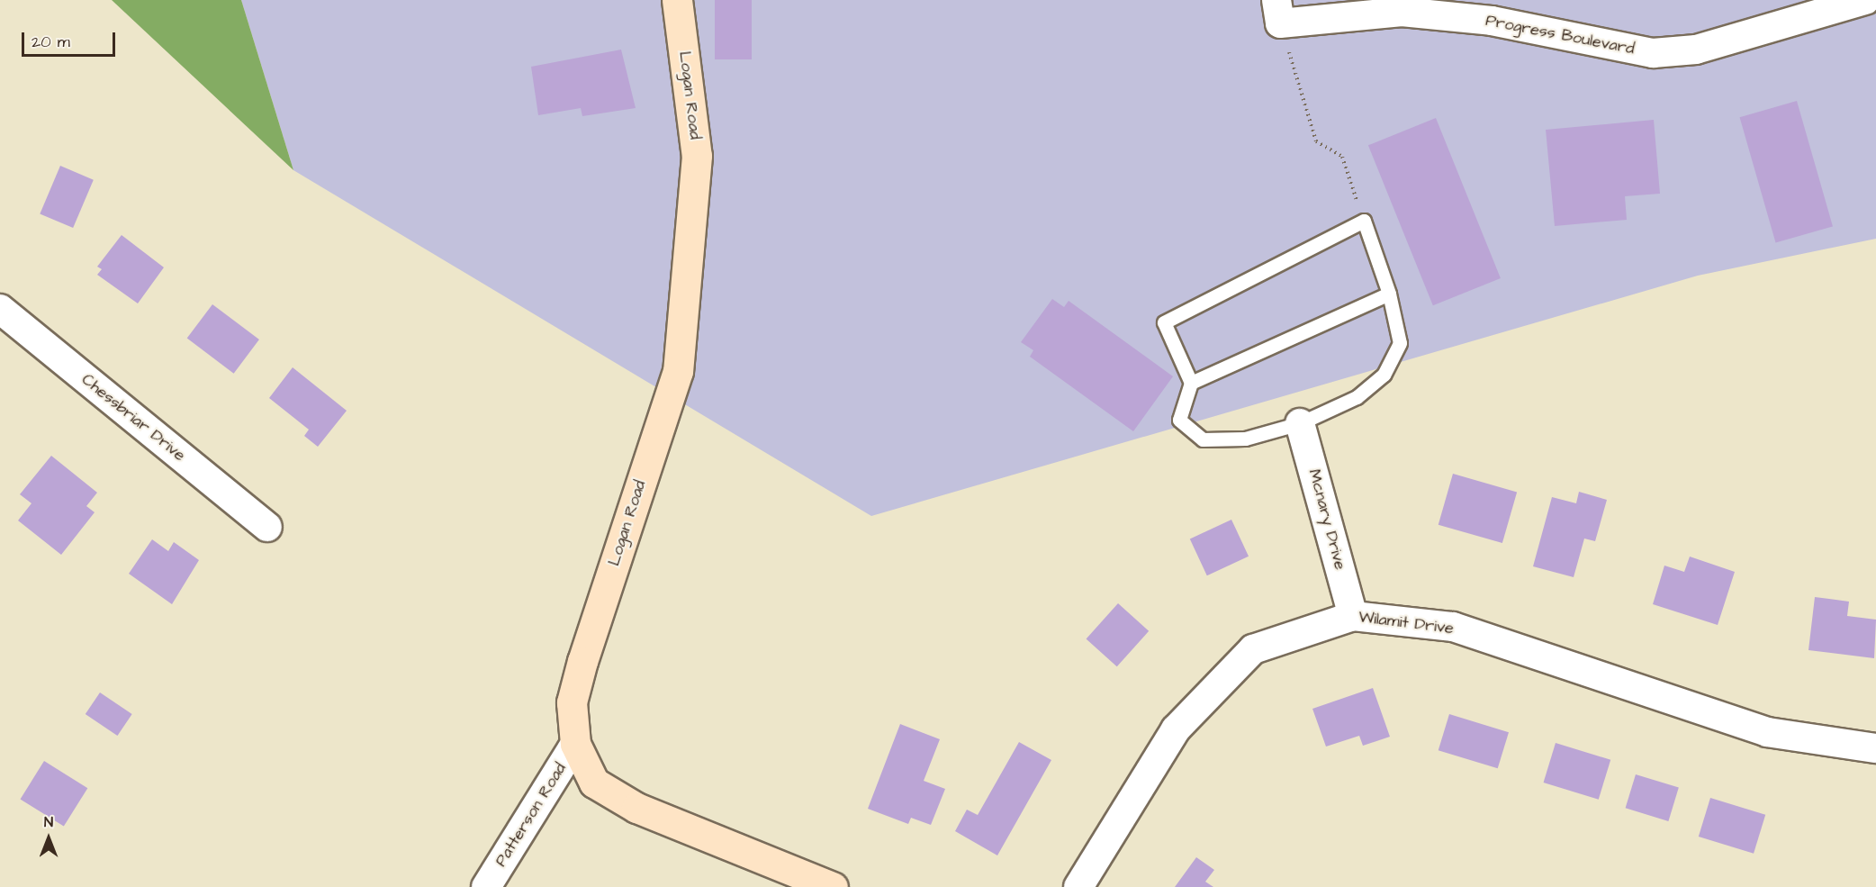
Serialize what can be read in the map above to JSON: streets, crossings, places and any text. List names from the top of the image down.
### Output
{
  "streets": {
    "street": [
      "Progress Boulevard",
      "Logan Road",
      "Chessbriar Drive",
      "Mcnary Drive",
      "Wilamit Drive",
      "Patterson Road"
    ]
  },
  "crossings": [
    ["Logan Road", "Patterson Road"],
    ["Mcnary Drive", "Wilamit Drive"]
  ],
  "scale_bar": "20 m",
  "north": "top"
}
